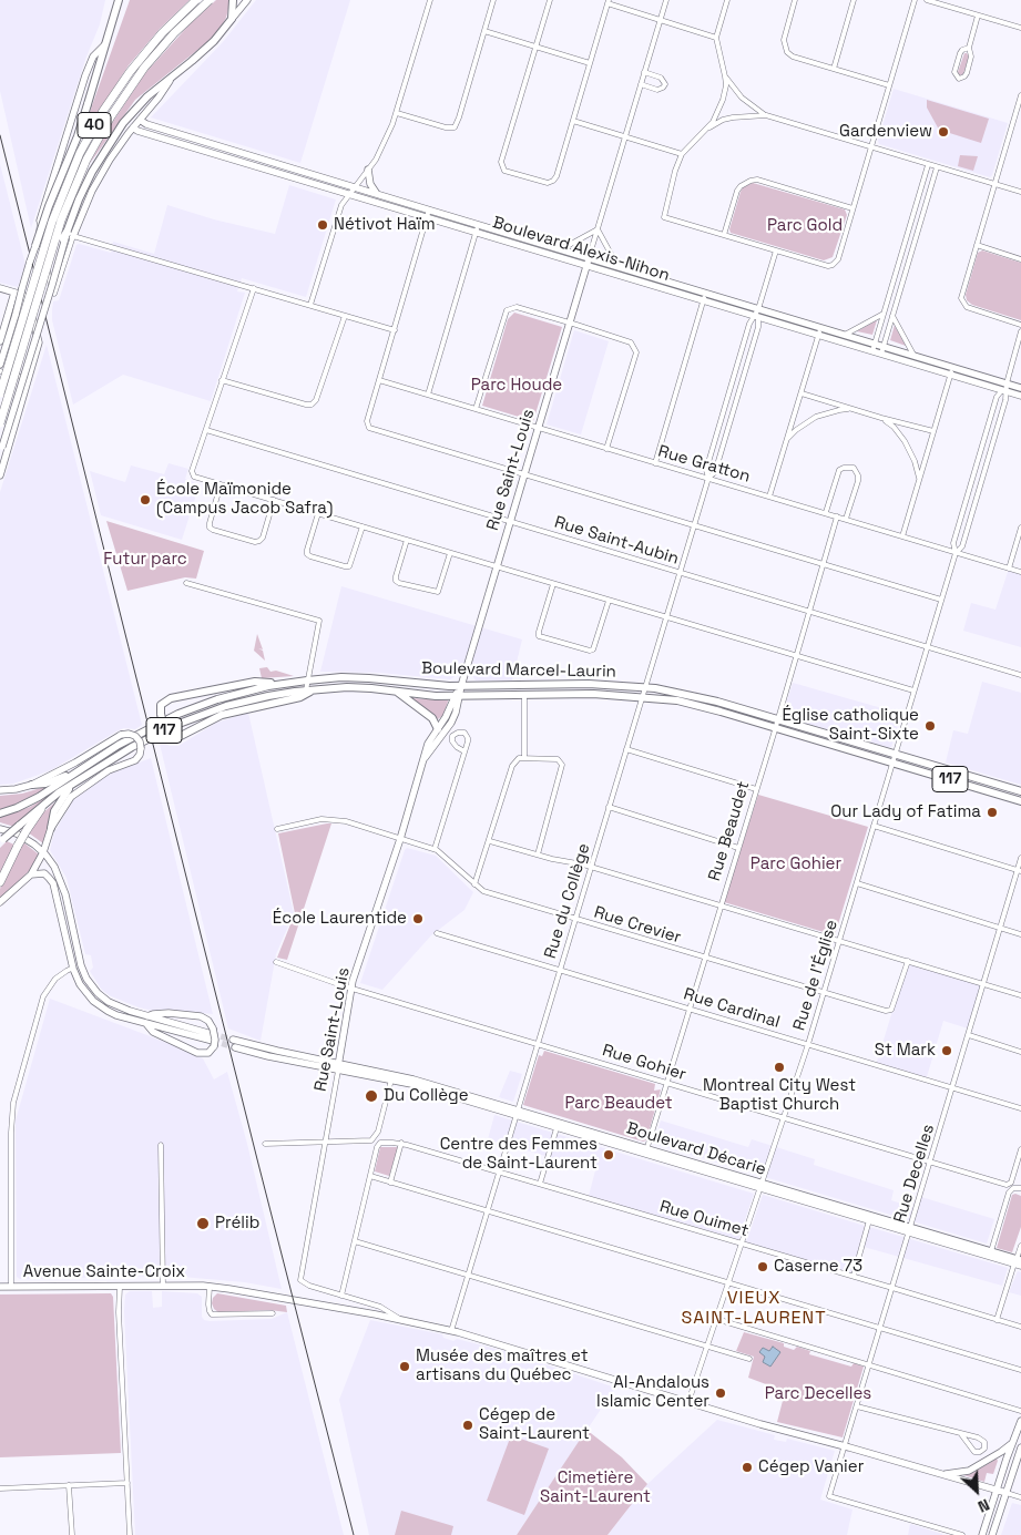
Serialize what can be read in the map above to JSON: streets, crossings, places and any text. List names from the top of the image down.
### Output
{
  "streets": {
    "highway": ["40"],
    "main road": ["Boulevard Marcel-Laurin", "117"],
    "street": [
      "Boulevard Alexis-Nihon",
      "Rue Gratton",
      "Rue Saint-Louis",
      "Rue Saint-Aubin",
      "Rue Beaudet",
      "Rue du Collège",
      "Rue Crevier",
      "Rue de l'Église",
      "Rue Cardinal",
      "Rue Gohier",
      "Boulevard Décarie",
      "Rue Decelles",
      "Rue Ouimet",
      "Avenue Sainte-Croix"
    ]
  },
  "crossings": [
    ["Boulevard Alexis-Nihon", "Rue Saint-Louis"],
    ["Boulevard Alexis-Nihon", "Rue du Collège"],
    ["Boulevard Alexis-Nihon", "Rue de l'Église"],
    ["Rue Gratton", "Rue Saint-Louis"],
    ["Rue Gratton", "Rue Beaudet"],
    ["Rue Gratton", "Rue du Collège"],
    ["Rue Gratton", "Rue de l'Église"],
    ["Rue Saint-Louis", "Rue Saint-Aubin"],
    ["Rue Saint-Louis", "Boulevard Marcel-Laurin"],
    ["Rue Saint-Louis", "Rue Crevier"],
    ["Rue Saint-Louis", "Rue Gohier"],
    ["Rue Saint-Louis", "Boulevard Décarie"],
    ["Rue Saint-Louis", "Avenue Sainte-Croix"],
    ["Rue Saint-Aubin", "Rue Beaudet"],
    ["Rue Saint-Aubin", "Rue du Collège"],
    ["Rue Saint-Aubin", "Rue de l'Église"],
    ["Boulevard Marcel-Laurin", "Rue Beaudet"],
    ["Boulevard Marcel-Laurin", "Rue du Collège"],
    ["Boulevard Marcel-Laurin", "Rue de l'Église"],
    ["Rue Beaudet", "Rue Crevier"],
    ["Rue Beaudet", "Rue Cardinal"],
    ["Rue Beaudet", "Rue Gohier"],
    ["Rue Beaudet", "Boulevard Décarie"],
    ["Rue du Collège", "Rue Crevier"],
    ["Rue du Collège", "Rue Cardinal"],
    ["Rue du Collège", "Rue Gohier"],
    ["Rue du Collège", "Boulevard Décarie"],
    ["Rue du Collège", "Rue Ouimet"],
    ["Rue du Collège", "Avenue Sainte-Croix"],
    ["Rue Crevier", "Rue de l'Église"],
    ["Rue de l'Église", "Rue Cardinal"],
    ["Rue de l'Église", "Rue Gohier"],
    ["Rue de l'Église", "Boulevard Décarie"],
    ["Rue de l'Église", "Rue Ouimet"],
    ["Rue de l'Église", "Avenue Sainte-Croix"],
    ["Rue Cardinal", "Rue Decelles"],
    ["Rue Gohier", "Rue Decelles"],
    ["Boulevard Décarie", "Rue Decelles"],
    ["Rue Decelles", "Rue Ouimet"],
    ["Rue Decelles", "Avenue Sainte-Croix"]
  ],
  "districts": ["VIEUX SAINT-LAURENT"],
  "parks": [
    "Parc Gold",
    "Parc Houde",
    "Futur parc",
    "Parc Gohier",
    "Parc Beaudet",
    "Parc Decelles",
    "Cimetière Saint-Laurent"
  ],
  "places": [
    "Gardenview",
    "Nétivot Haïm",
    "École Maïmonide (Campus Jacob Safra)",
    "Église catholique Saint-Sixte",
    "Our Lady of Fatima",
    "École Laurentide",
    "St Mark",
    "Montreal City West Baptist Church",
    "Du Collège",
    "Centre des Femmes de Saint-Laurent",
    "Prélib",
    "Caserne 73",
    "Musée des maîtres et artisans du Québec",
    "Al-Andalous Islamic Center",
    "Cégep de Saint-Laurent",
    "Cégep Vanier"
  ],
  "north": "bottom right"
}
